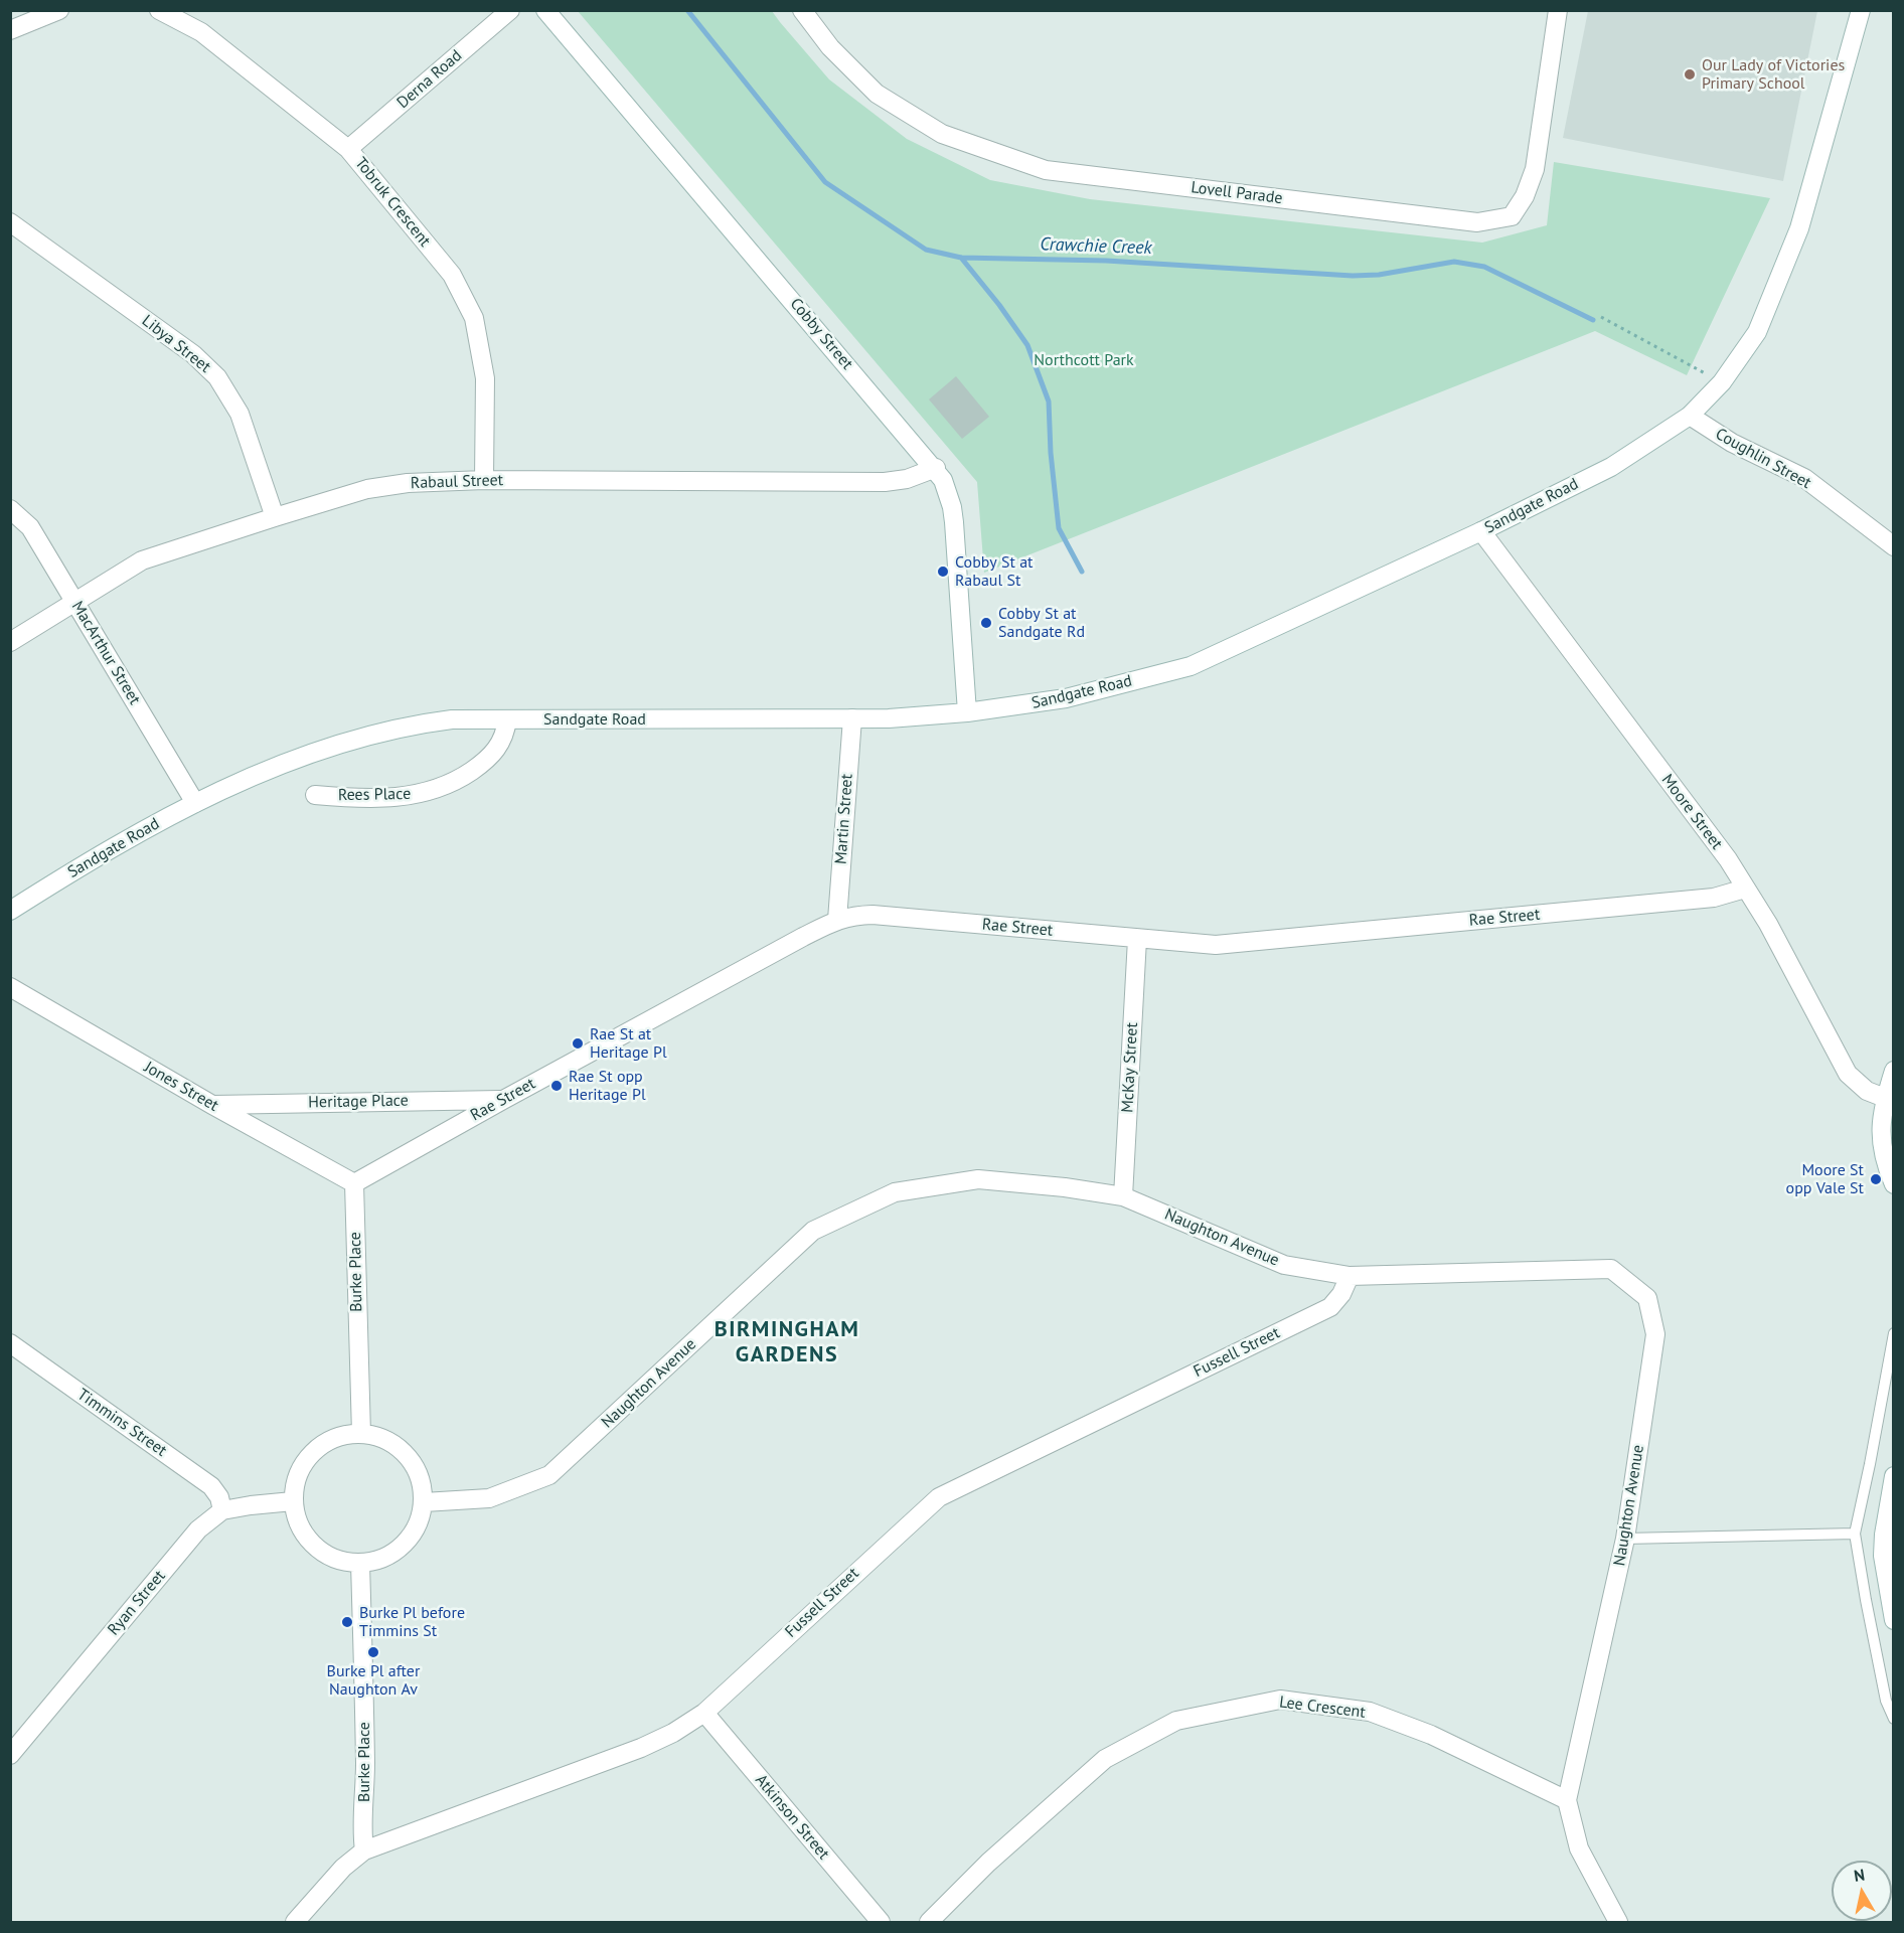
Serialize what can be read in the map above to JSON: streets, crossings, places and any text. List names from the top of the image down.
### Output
{
  "streets": {
    "street": [
      "Derna Road",
      "Lovell Parade",
      "Tobruk Crescent",
      "Cobby Street",
      "Libya Street",
      "Coughlin Street",
      "Rabaul Street",
      "Sandgate Road",
      "MacArthur Street",
      "Rees Place",
      "Moore Street",
      "Martin Street",
      "Rae Street",
      "McKay Street",
      "Jones Street",
      "Heritage Place",
      "Naughton Avenue",
      "Burke Place",
      "Fussell Street",
      "Timmins Street",
      "Ryan Street",
      "Lee Crescent",
      "Atkinson Street"
    ]
  },
  "crossings": [
    ["Derna Road", "Tobruk Crescent"],
    ["Tobruk Crescent", "Rabaul Street"],
    ["Cobby Street", "Rabaul Street"],
    ["Cobby Street", "Sandgate Road"],
    ["Libya Street", "Rabaul Street"],
    ["Coughlin Street", "Sandgate Road"],
    ["Rabaul Street", "MacArthur Street"],
    ["Sandgate Road", "MacArthur Street"],
    ["Sandgate Road", "Rees Place"],
    ["Sandgate Road", "Moore Street"],
    ["Sandgate Road", "Martin Street"],
    ["Moore Street", "Rae Street"],
    ["Martin Street", "Rae Street"],
    ["Rae Street", "McKay Street"],
    ["Rae Street", "Jones Street"],
    ["Rae Street", "Heritage Place"],
    ["Rae Street", "Burke Place"],
    ["McKay Street", "Naughton Avenue"],
    ["Jones Street", "Heritage Place"],
    ["Jones Street", "Burke Place"],
    ["Naughton Avenue", "Burke Place"],
    ["Naughton Avenue", "Fussell Street"],
    ["Naughton Avenue", "Ryan Street"],
    ["Naughton Avenue", "Lee Crescent"],
    ["Burke Place", "Fussell Street"],
    ["Burke Place", "Ryan Street"],
    ["Fussell Street", "Atkinson Street"],
    ["Timmins Street", "Ryan Street"]
  ],
  "districts": ["BIRMINGHAM GARDENS"],
  "water": ["Crawchie Creek"],
  "parks": ["Northcott Park"],
  "places": [
    "Our Lady of Victories Primary School",
    "Cobby St at Rabaul St",
    "Cobby St at Sandgate Rd",
    "Rae St at Heritage Pl",
    "Rae St opp Heritage Pl",
    "Moore St opp Vale St",
    "Burke Pl before Timmins St",
    "Burke Pl after Naughton Av"
  ],
  "north": "top"
}
